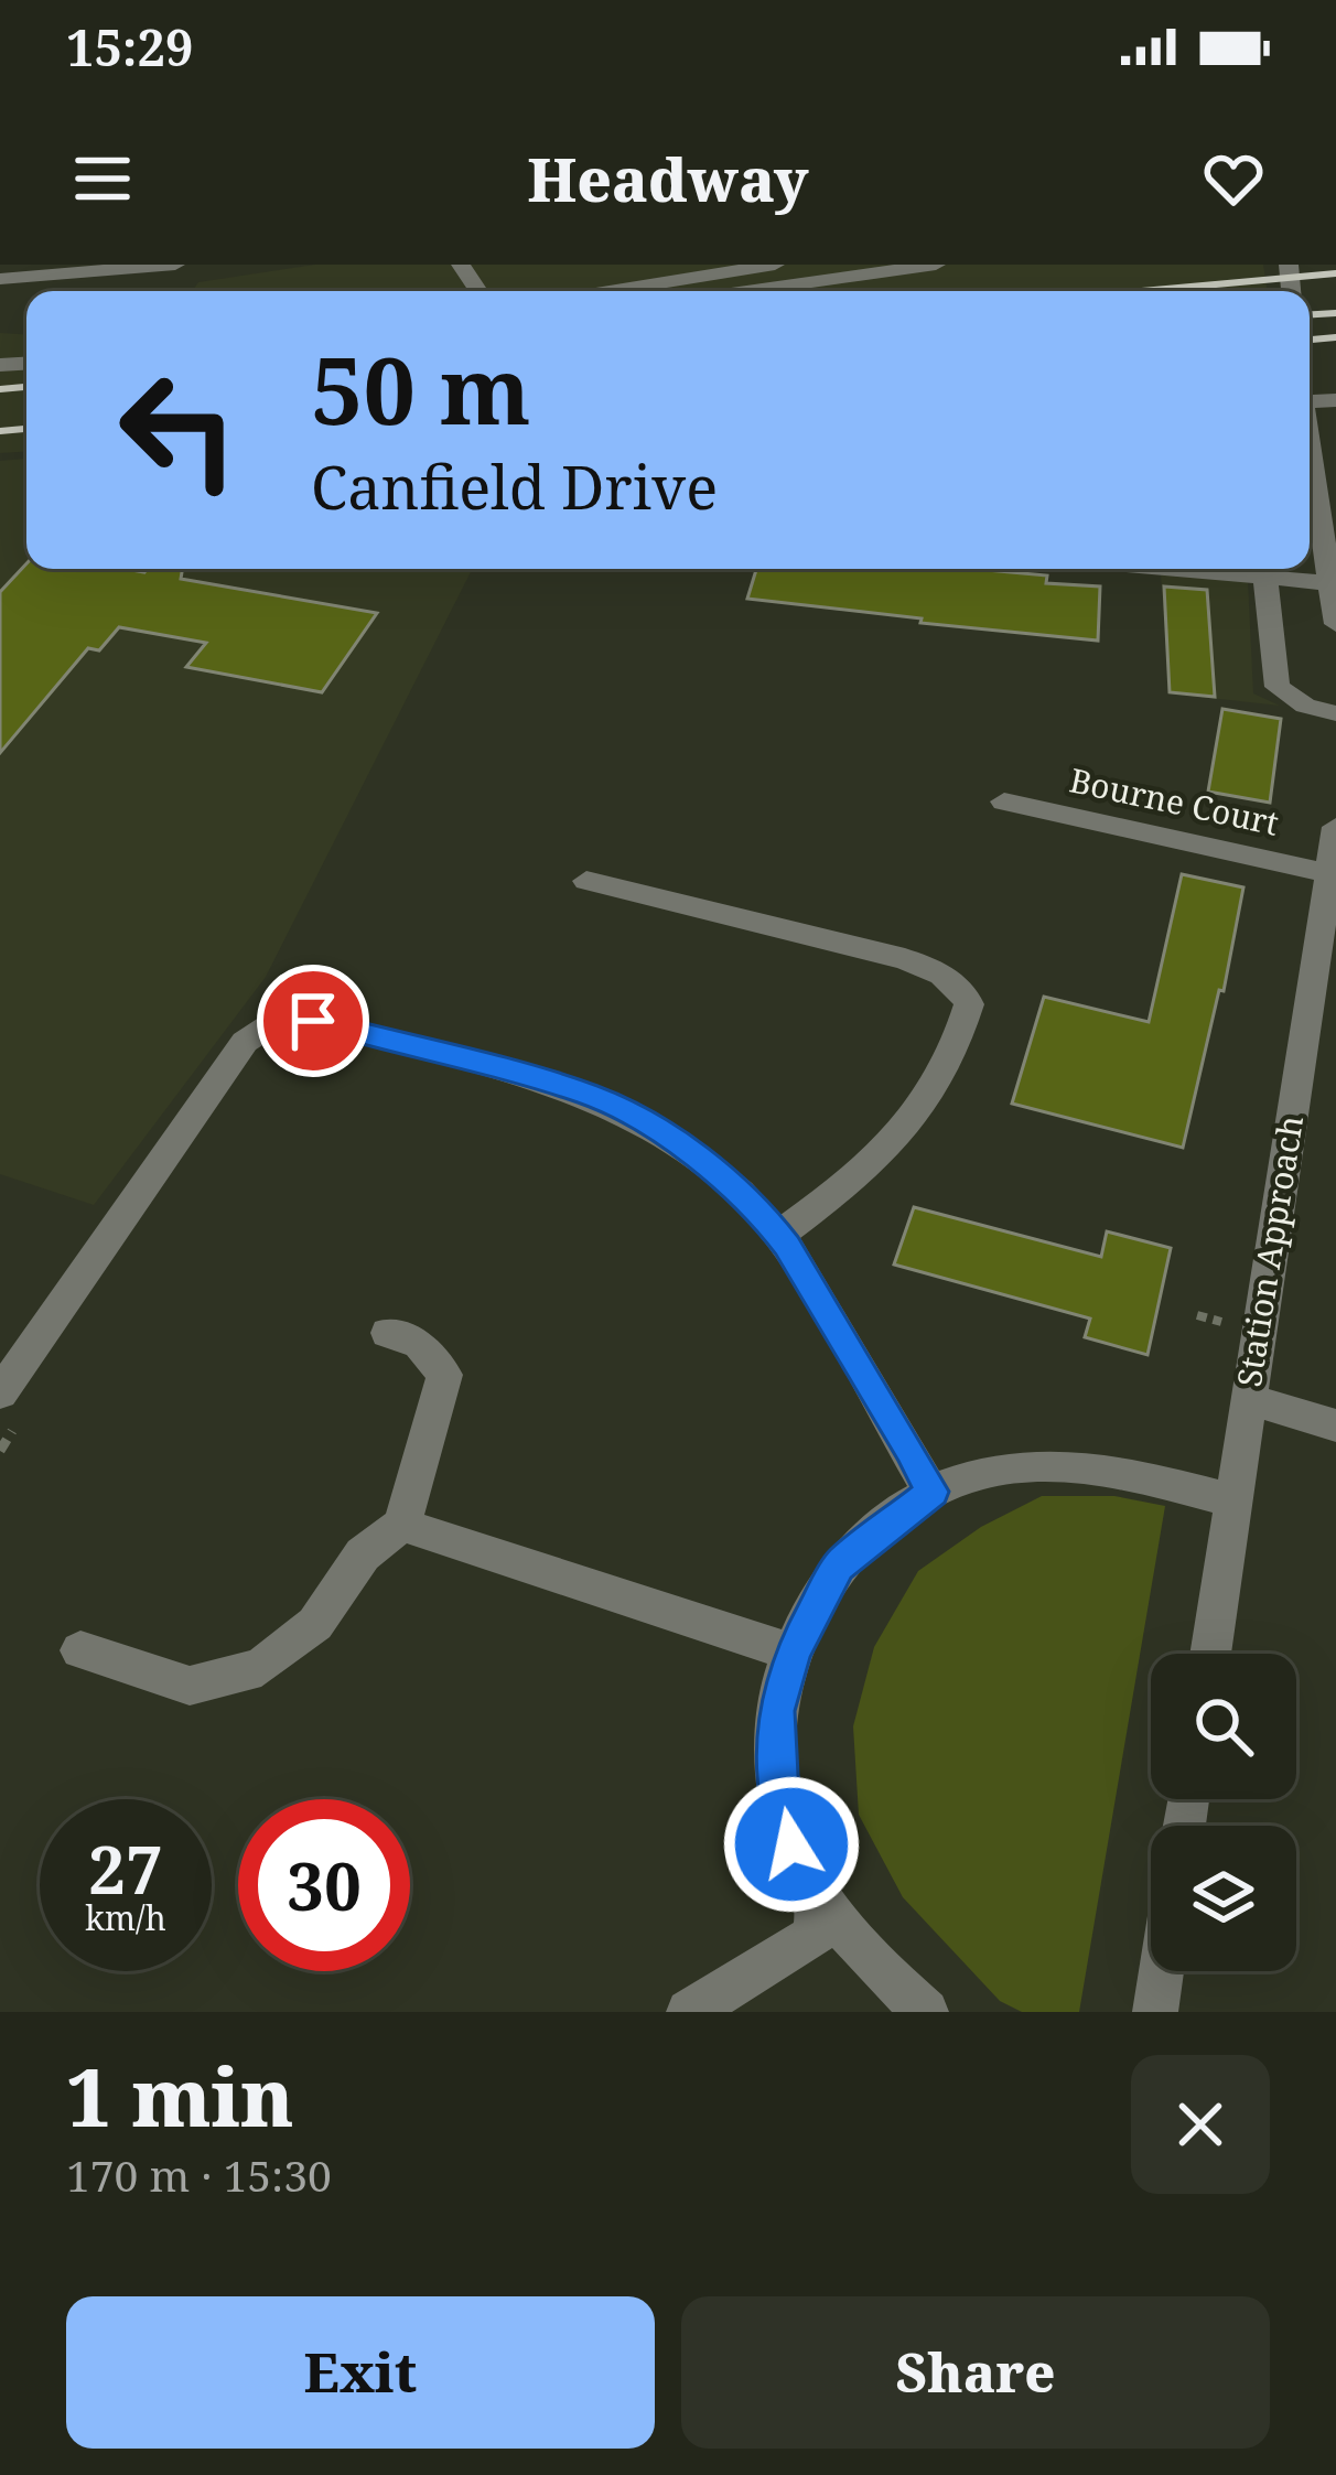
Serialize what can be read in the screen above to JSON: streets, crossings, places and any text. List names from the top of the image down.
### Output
{
  "streets": {
    "street": ["Bourne Court", "Station Approach"]
  },
  "crossings": [
    ["Bourne Court", "Station Approach"]
  ],
  "page": {
    "status": "15:29",
    "header": "Headway",
    "turn": ["50 m", "Canfield Drive"],
    "speed": "27 km/h",
    "limit": "30",
    "heading": ["1 min", "170 m · 15:30"],
    "buttons": ["Exit", "Share"]
  }
}
